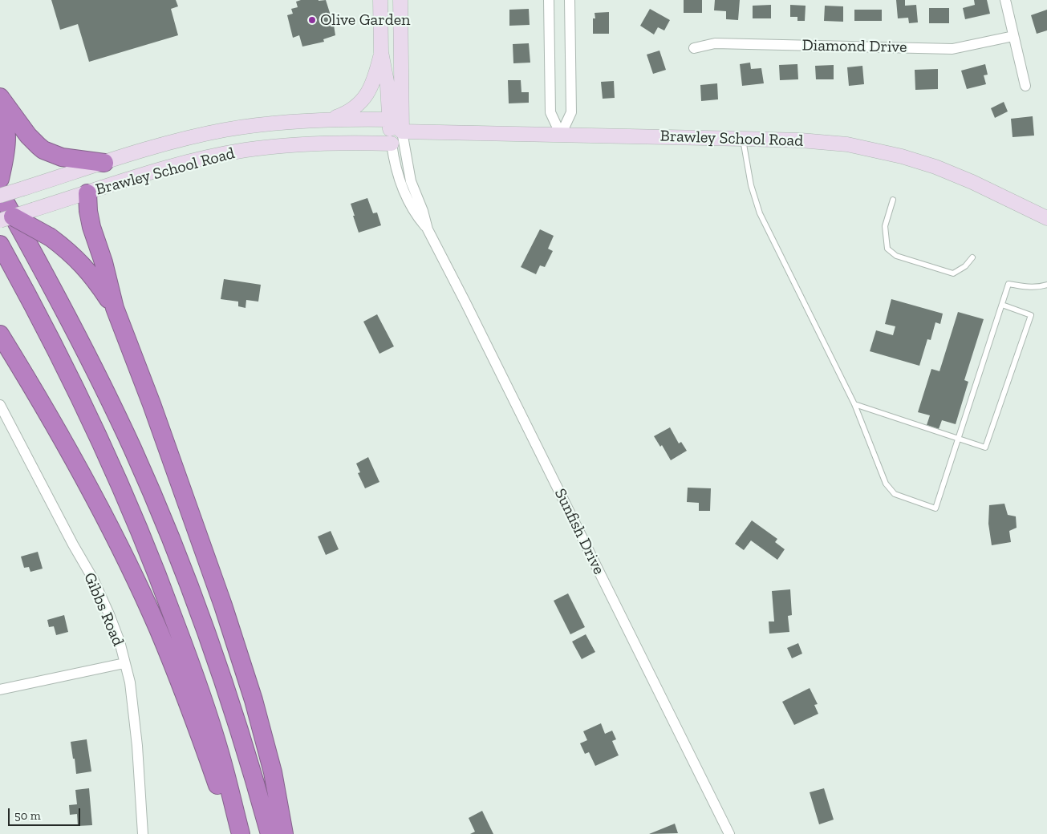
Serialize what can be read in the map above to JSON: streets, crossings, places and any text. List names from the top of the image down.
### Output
{
  "streets": {
    "main road": ["Brawley School Road", "Sunfish Drive"],
    "street": ["Diamond Drive", "Gibbs Road"]
  },
  "crossings": [
    ["Brawley School Road", "Sunfish Drive"]
  ],
  "places": ["Olive Garden"],
  "scale_bar": "50 m"
}
